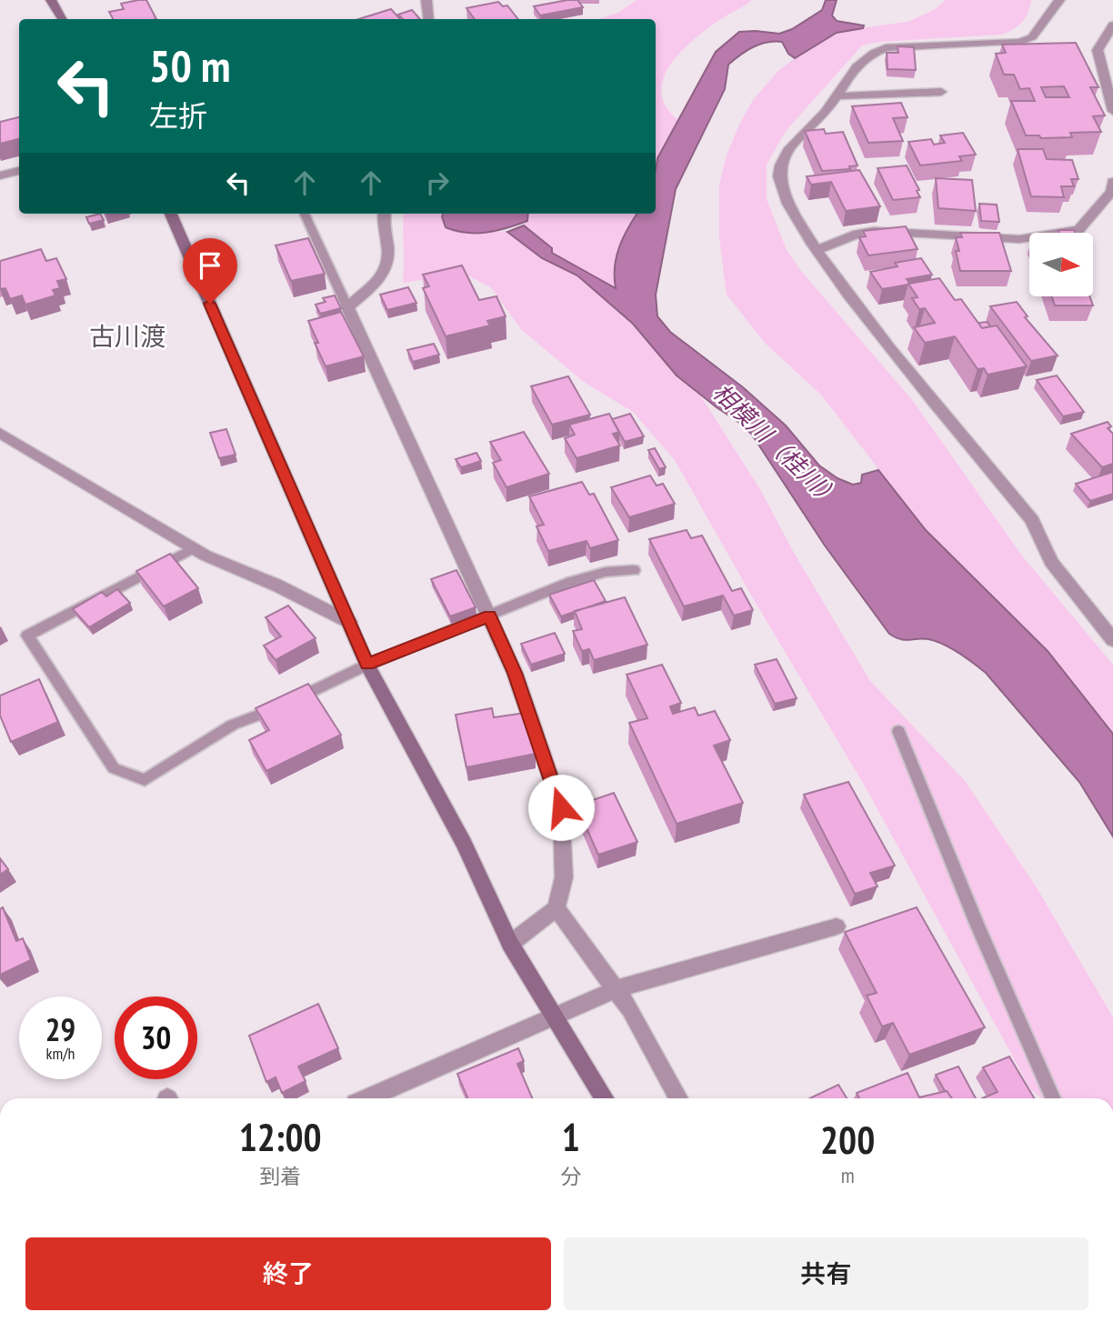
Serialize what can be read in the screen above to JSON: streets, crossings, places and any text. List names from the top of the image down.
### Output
{
  "districts": ["古川渡"],
  "water": ["相模川（桂川）"],
  "north": "right",
  "page": {
    "turn": ["50 m", "左折"],
    "speed": "29 km/h",
    "limit": "30",
    "eta": [
      "12:00",
      "到着",
      "1",
      "分",
      "200",
      "m"
    ],
    "buttons": ["終了", "共有"]
  }
}
